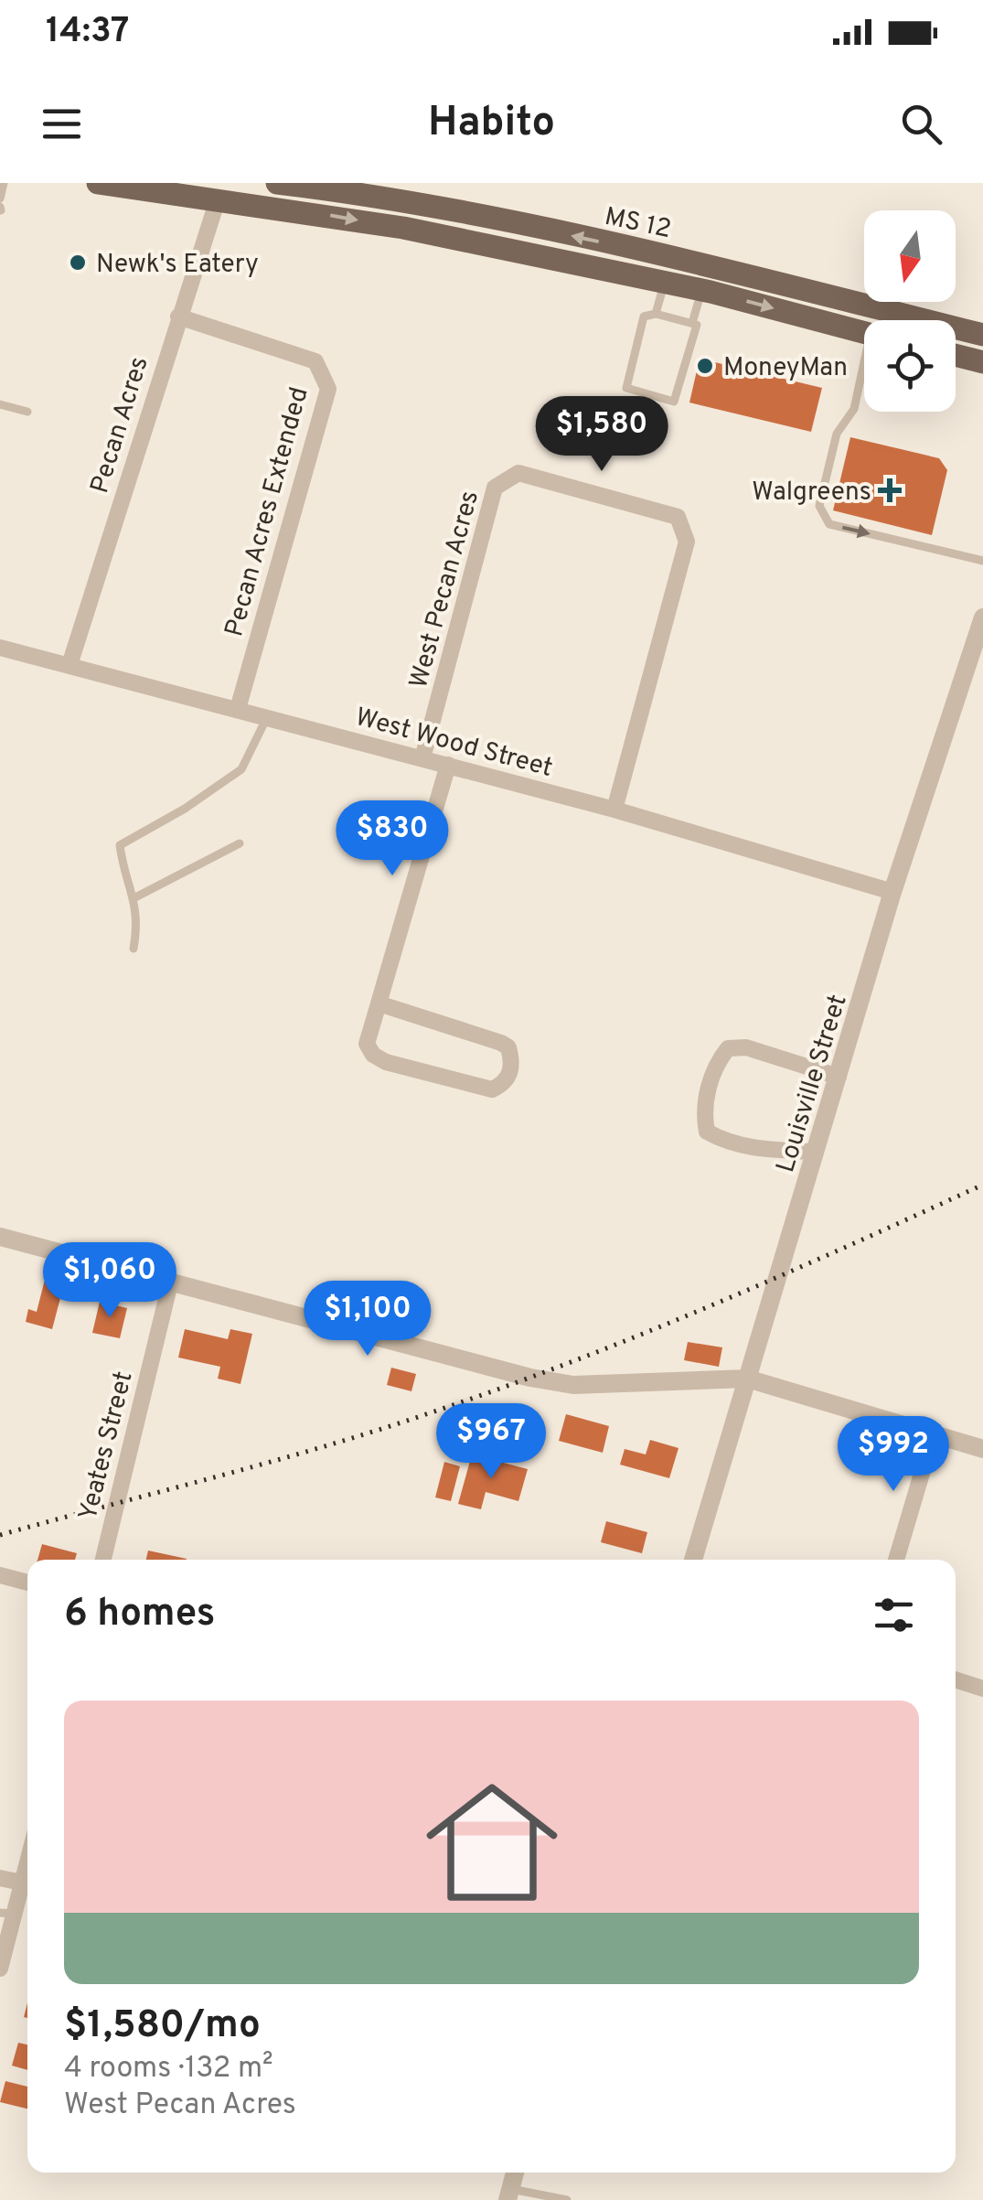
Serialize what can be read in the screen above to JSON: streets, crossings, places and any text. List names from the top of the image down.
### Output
{
  "streets": {
    "main road": ["MS 12"],
    "street": [
      "Pecan Acres",
      "Pecan Acres Extended",
      "West Pecan Acres",
      "West Wood Street",
      "Louisville Street",
      "Yeates Street"
    ]
  },
  "crossings": [
    ["MS 12", "Pecan Acres"],
    ["Pecan Acres", "Pecan Acres Extended"],
    ["Pecan Acres", "West Wood Street"],
    ["Pecan Acres Extended", "West Wood Street"],
    ["West Pecan Acres", "West Wood Street"],
    ["West Wood Street", "Louisville Street"]
  ],
  "places": {
    "other": ["Newk's Eatery", "MoneyMan"],
    "health": ["Walgreens"]
  },
  "north": "bottom",
  "page": {
    "status": "14:37",
    "header": "Habito",
    "price": [
      "$1,580",
      "$830",
      "$1,060",
      "$1,100",
      "$967",
      "$992"
    ],
    "heading": "6 homes",
    "list": [
      {
        "name": "$1,580/mo",
        "note": "4 rooms · 132 m² · West Pecan Acres"
      }
    ]
  }
}
